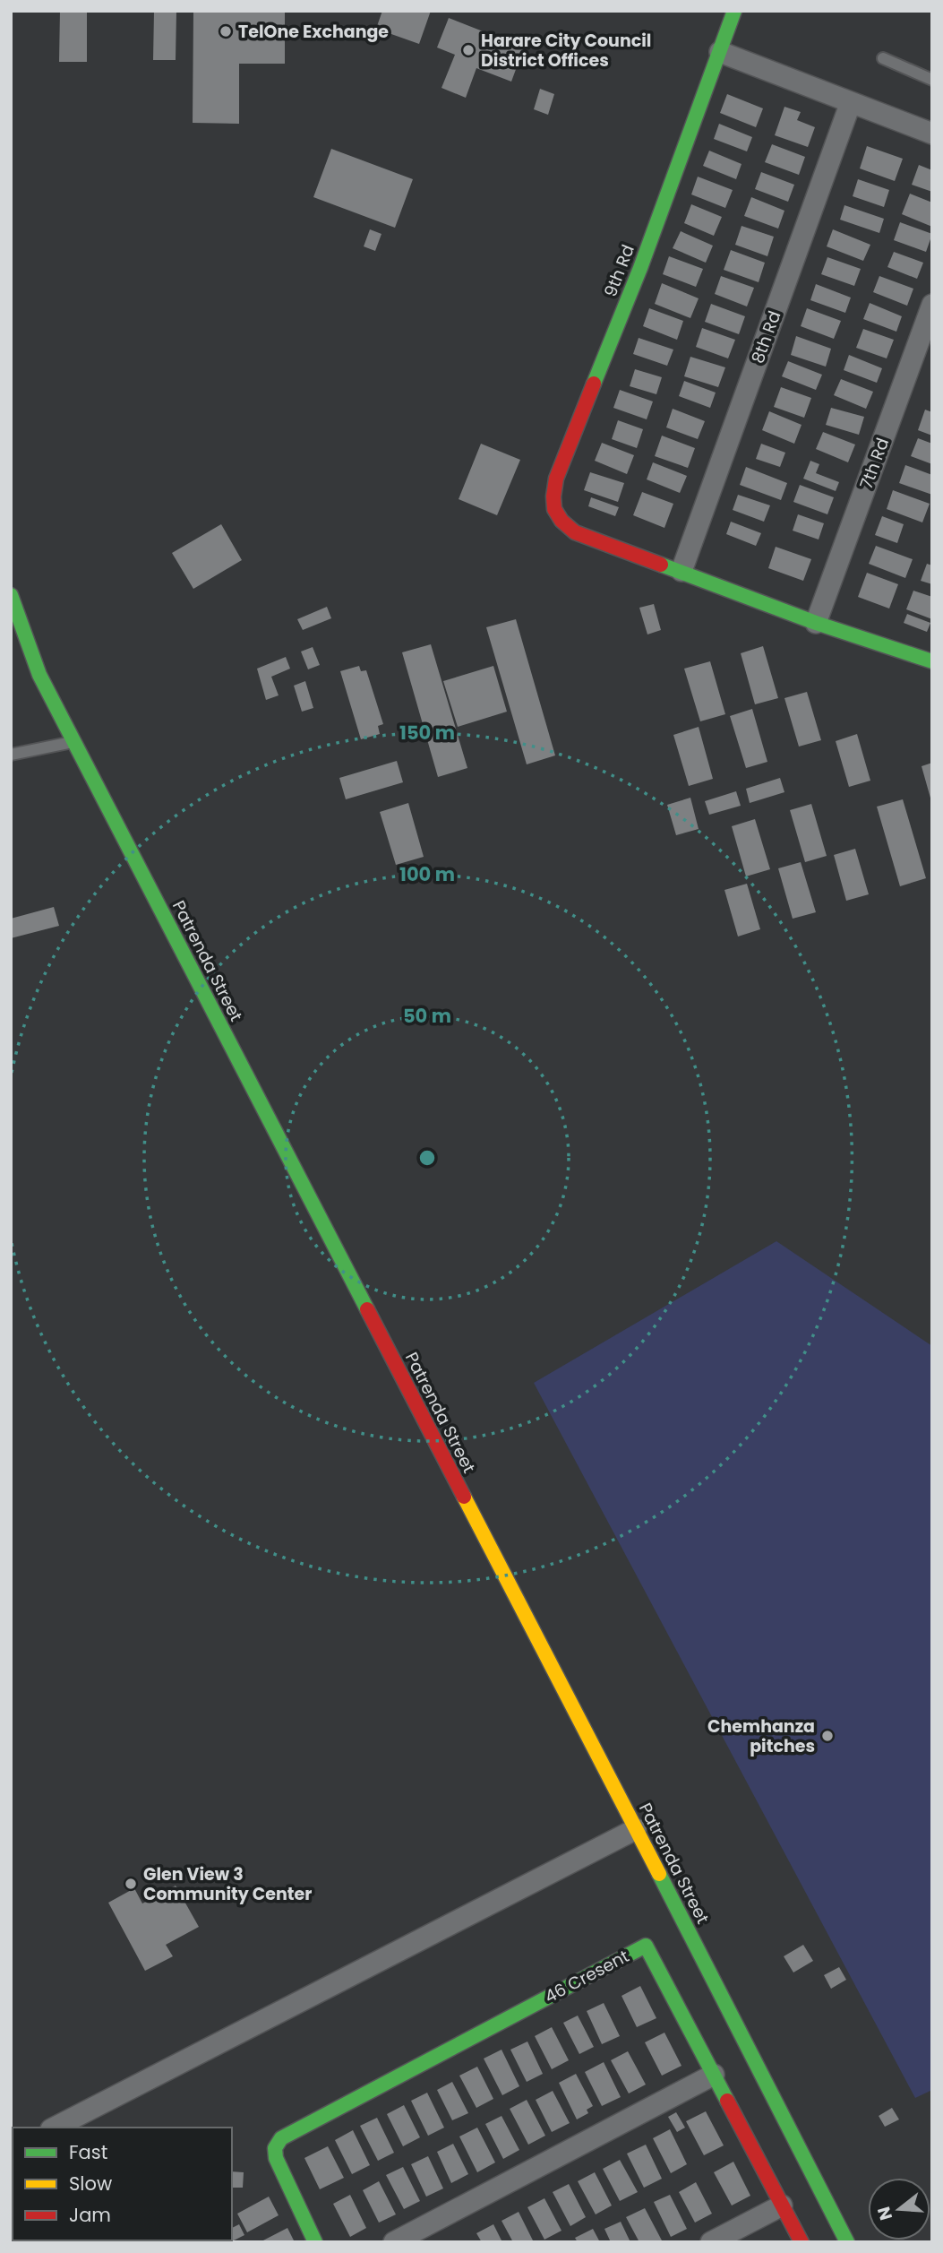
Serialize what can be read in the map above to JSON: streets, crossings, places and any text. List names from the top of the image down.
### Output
{
  "streets": {
    "street": [
      "9th Rd",
      "8th Rd",
      "7th Rd",
      "Patrenda Street",
      "46 Cresent"
    ]
  },
  "crossings": [
    ["9th Rd", "8th Rd"]
  ],
  "places": [
    "TelOne Exchange",
    "Harare City Council District Offices",
    "Chemhanza pitches",
    "Glen View 3 Community Center"
  ],
  "legend": ["Fast", "Slow", "Jam"],
  "north": "left",
  "rings": ["150 m", "100 m", "50 m"]
}
